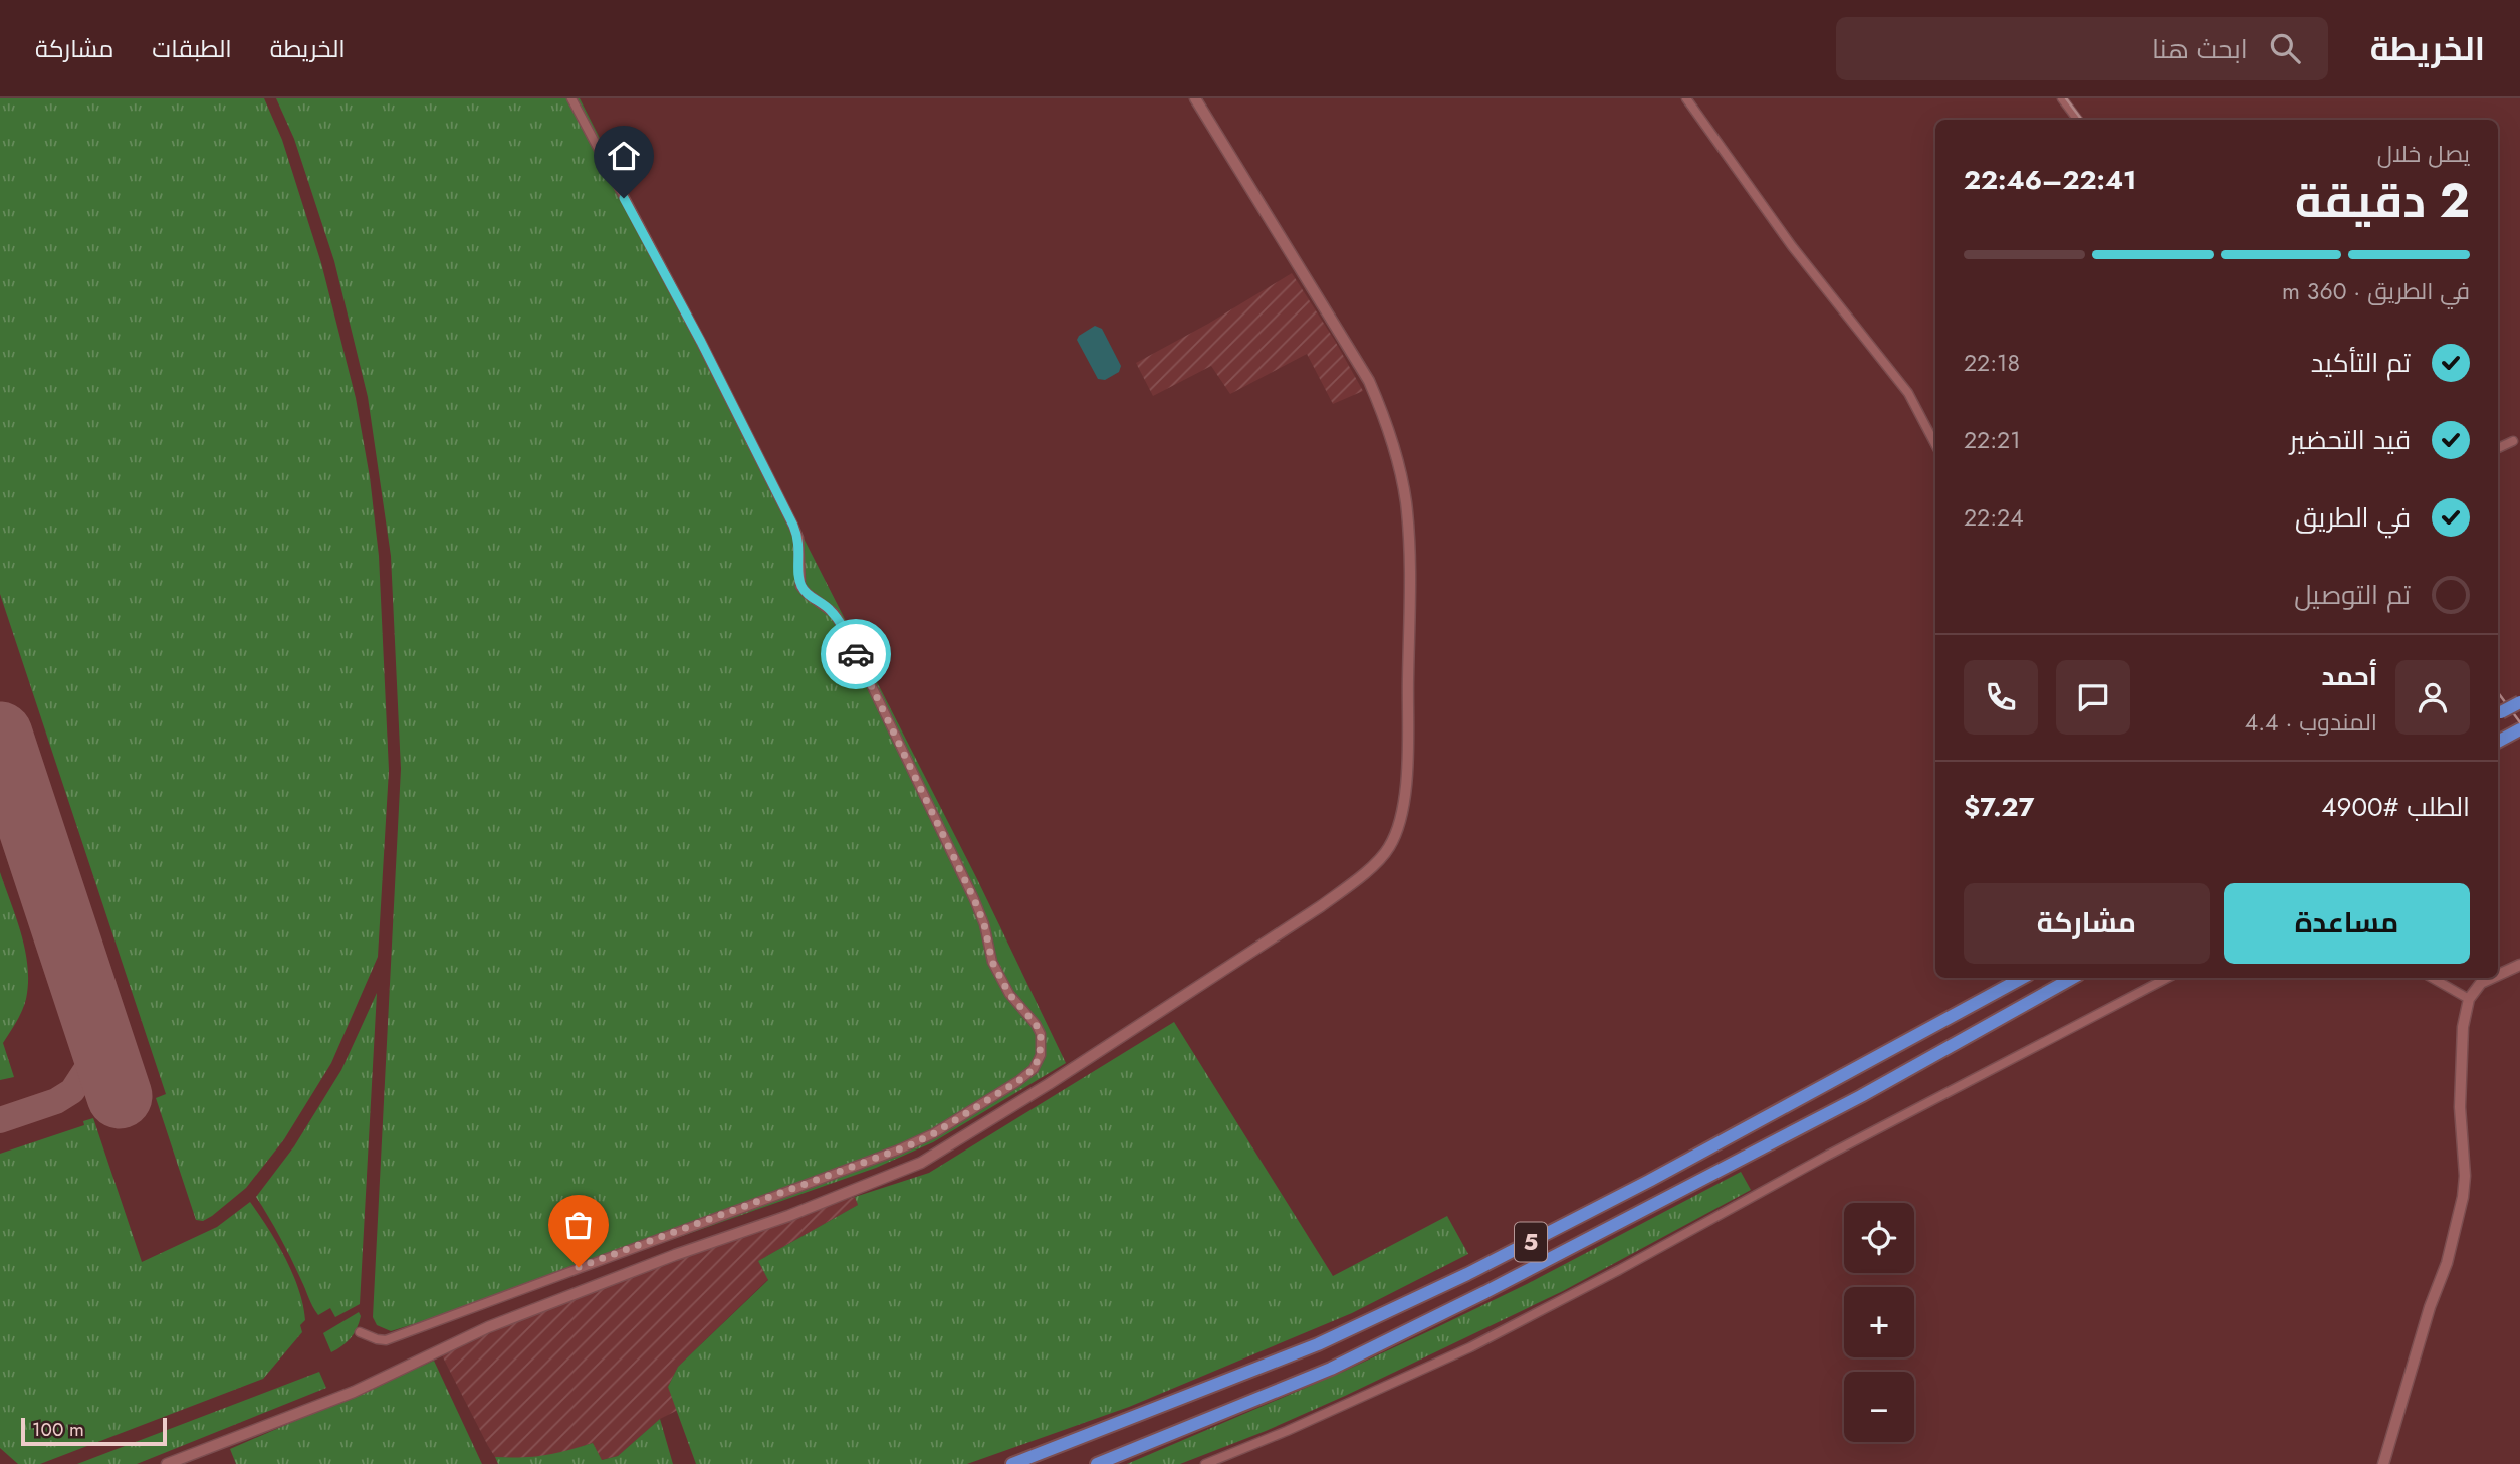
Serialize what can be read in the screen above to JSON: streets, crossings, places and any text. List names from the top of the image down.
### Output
{
  "streets": {
    "highway": ["5"]
  },
  "scale_bar": "100 m",
  "page": {
    "header": "الخريطة",
    "search": "ابحث هنا",
    "nav": ["الخريطة", "الطبقات", "مشاركة"],
    "heading": ["2 دقيقة", "يصل خلال", "22:41–22:46"],
    "panel": [
      "أحمد",
      "المندوب · 4.4",
      "الطلب #4900",
      "$7.27"
    ],
    "bar": "في الطريق · 360 m",
    "list": [
      ["تم التأكيد", "22:18"],
      ["قيد التحضير", "22:21"],
      ["في الطريق", "22:24"],
      "تم التوصيل"
    ],
    "buttons": ["مساعدة", "مشاركة"],
    "map_buttons": ["+", "−"],
    "scale": "100 m"
  }
}
